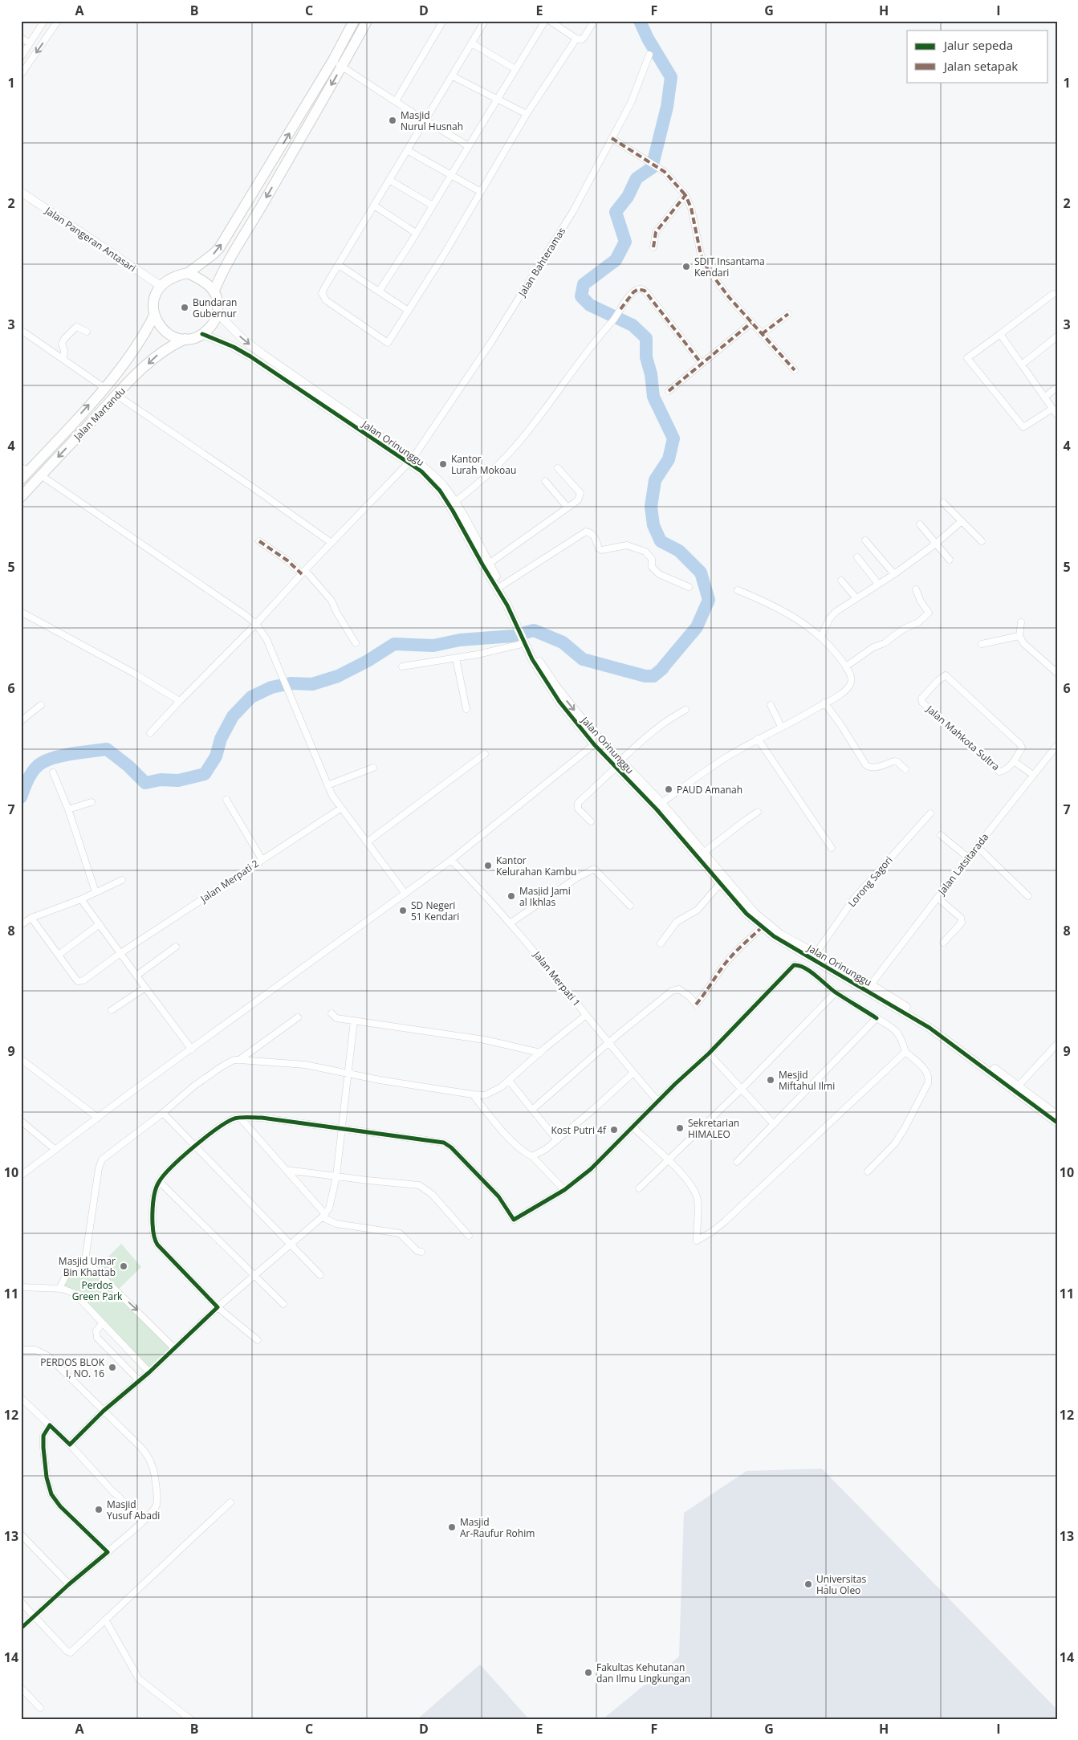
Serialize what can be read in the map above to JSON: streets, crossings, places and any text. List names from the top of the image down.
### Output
{
  "streets": {
    "highway": ["Jalan Martandu"],
    "street": [
      "Jalan Pangeran Antasari",
      "Jalan Bahteramas",
      "Jalan Orinunggu",
      "Jalan Mahkota Sultra",
      "Jalan Latsitarada",
      "Jalan Merpati 2",
      "Lorong Sagori",
      "Jalan Merpati 1"
    ]
  },
  "crossings": [
    ["Jalan Pangeran Antasari", "Jalan Martandu"],
    ["Jalan Pangeran Antasari", "Jalan Orinunggu"],
    ["Jalan Bahteramas", "Jalan Orinunggu"],
    ["Jalan Martandu", "Jalan Orinunggu"],
    ["Jalan Orinunggu", "Jalan Latsitarada"],
    ["Jalan Orinunggu", "Lorong Sagori"],
    ["Jalan Mahkota Sultra", "Jalan Latsitarada"]
  ],
  "parks": ["Perdos Green Park"],
  "places": [
    "Masjid Nurul Husnah",
    "SDIT Insantama Kendari",
    "Bundaran Gubernur",
    "Kantor Lurah Mokoau",
    "PAUD Amanah",
    "Kantor Kelurahan Kambu",
    "Masjid Jami al Ikhlas",
    "SD Negeri 51 Kendari",
    "Mesjid Miftahul Ilmi",
    "Sekretarian HIMALEO",
    "Kost Putri 4f",
    "Masjid Umar Bin Khattab",
    "PERDOS BLOK I, NO. 16",
    "Masjid Yusuf Abadi",
    "Masjid Ar-Raufur Rohim",
    "Universitas Halu Oleo",
    "Fakultas Kehutanan dan Ilmu Lingkungan"
  ],
  "legend": ["Jalur sepeda", "Jalan setapak"],
  "grid": {
    "columns": [
      "A",
      "B",
      "C",
      "D",
      "E",
      "F",
      "G",
      "H",
      "I"
    ],
    "rows": [
      "1",
      "2",
      "3",
      "4",
      "5",
      "6",
      "7",
      "8",
      "9",
      "10",
      "11",
      "12",
      "13",
      "14"
    ]
  }
}
